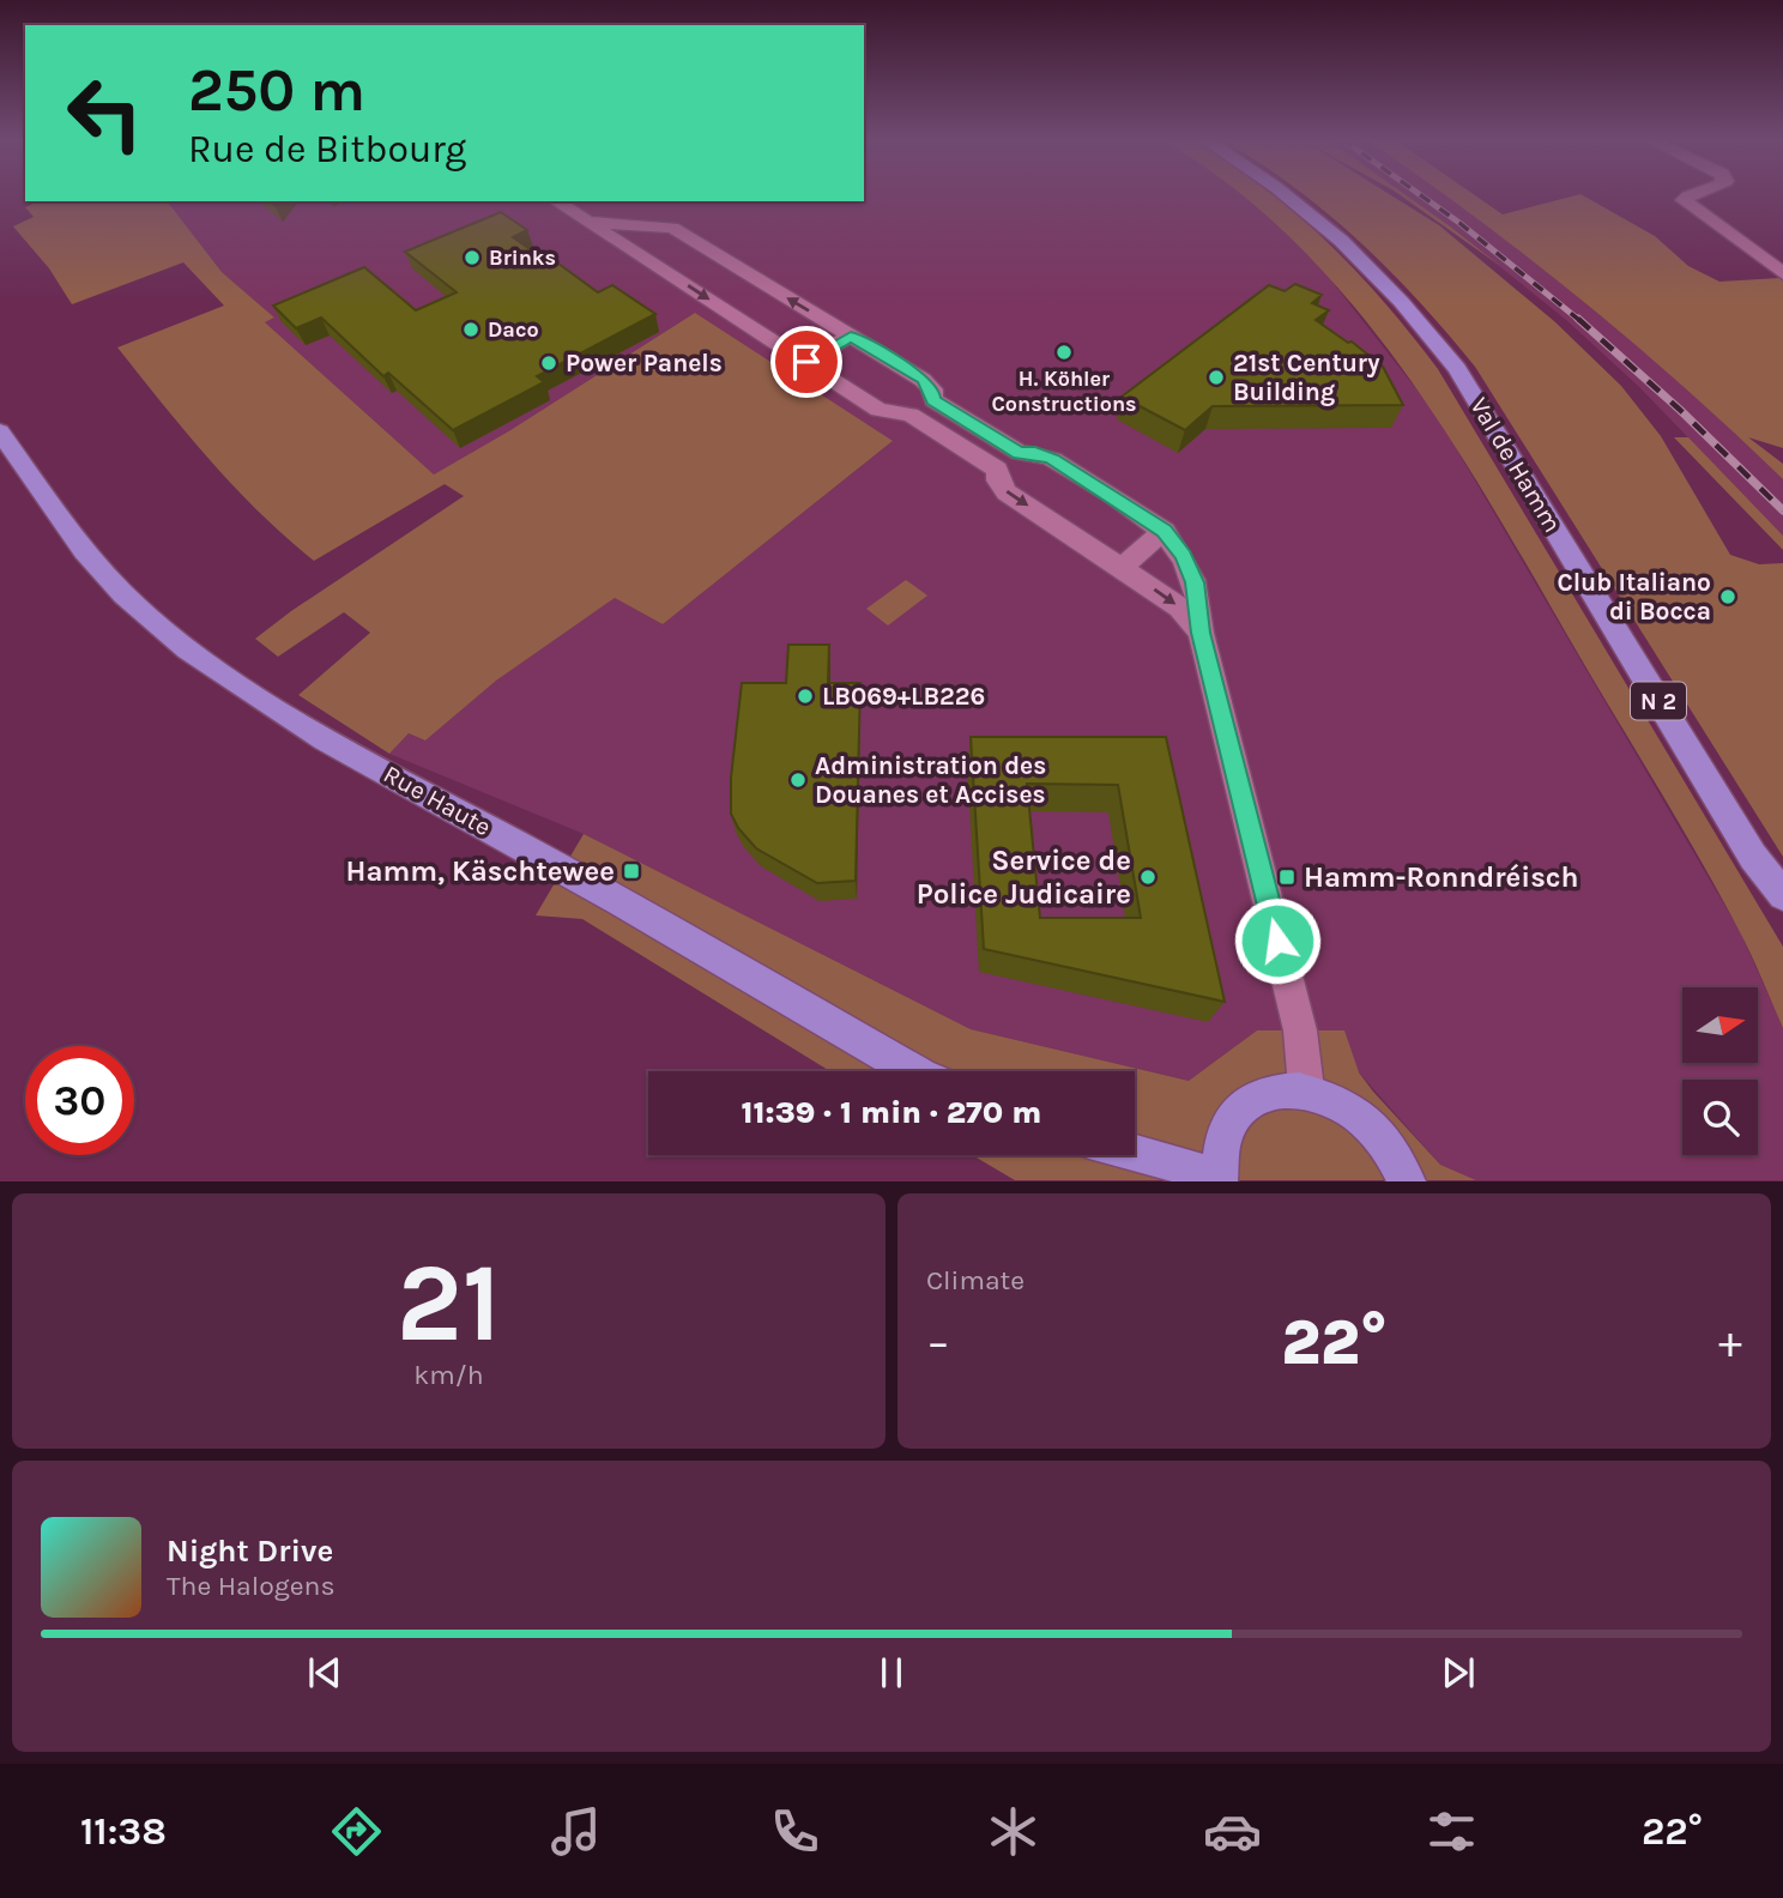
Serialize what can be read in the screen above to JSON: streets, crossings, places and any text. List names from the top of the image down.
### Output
{
  "streets": {
    "main road": ["Val de Hamm", "N 2", "Rue Haute"]
  },
  "places": {
    "other": [
      "Brinks",
      "Daco",
      "H. Köhler Constructions",
      "Power Panels",
      "21st Century Building",
      "Club Italiano di Bocca",
      "LB069+LB226",
      "Administration des Douanes et Accises",
      "Service de Police Judicaire"
    ],
    "transit": ["Hamm, Käschtewee", "Hamm-Ronndréisch"]
  },
  "north": "right",
  "page": {
    "turn": ["250 m", "Rue de Bitbourg"],
    "limit": "30",
    "trip": "11:39 · 1 min · 270 m",
    "tile": [
      ["21", "km/h"],
      "Climate"
    ],
    "heat": ["−", "22°", "+"],
    "song": ["Night Drive", "The Halogens"],
    "tabs": ["11:38", "22°"]
  }
}
